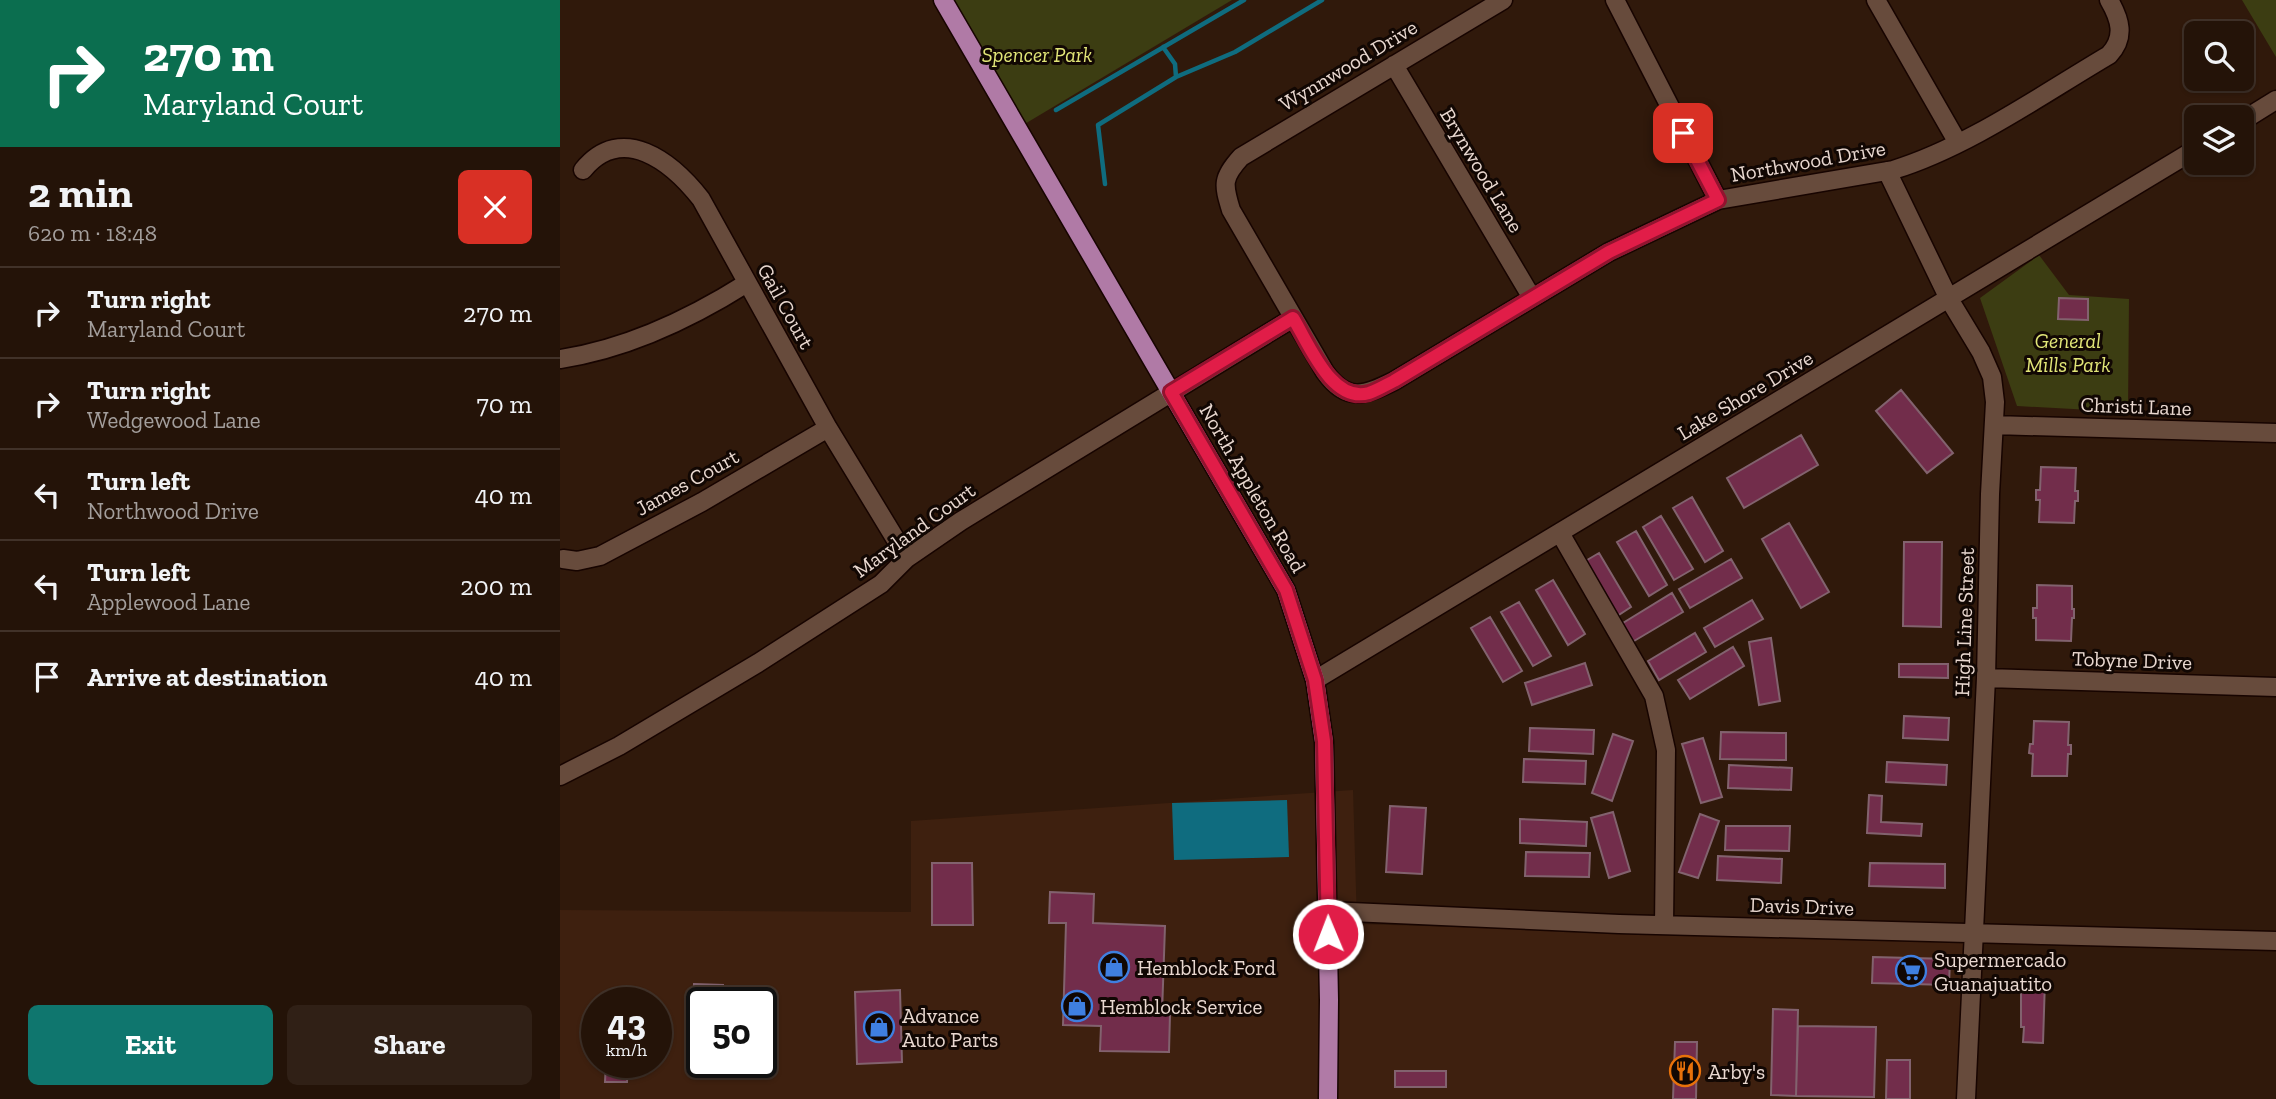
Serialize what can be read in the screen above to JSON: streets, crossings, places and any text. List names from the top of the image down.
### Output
{
  "streets": {
    "main road": ["North Appleton Road"],
    "street": [
      "Wynnwood Drive",
      "Northwood Drive",
      "Brynwood Lane",
      "Gail Court",
      "Lake Shore Drive",
      "Christi Lane",
      "James Court",
      "Maryland Court",
      "High Line Street",
      "Tobyne Drive",
      "Davis Drive"
    ]
  },
  "crossings": [
    ["Wynnwood Drive", "Northwood Drive"],
    ["Wynnwood Drive", "Brynwood Lane"],
    ["Wynnwood Drive", "Maryland Court"],
    ["Northwood Drive", "Brynwood Lane"],
    ["Northwood Drive", "Maryland Court"],
    ["Northwood Drive", "High Line Street"],
    ["Gail Court", "James Court"],
    ["Gail Court", "Maryland Court"],
    ["Lake Shore Drive", "North Appleton Road"],
    ["Lake Shore Drive", "High Line Street"],
    ["Christi Lane", "High Line Street"],
    ["North Appleton Road", "Maryland Court"],
    ["North Appleton Road", "Davis Drive"],
    ["High Line Street", "Tobyne Drive"],
    ["High Line Street", "Davis Drive"]
  ],
  "parks": ["Spencer Park", "General Mills Park"],
  "places": {
    "shop": ["Hemblock Ford", "Hemblock Service", "Advance Auto Parts"],
    "supermarket": ["Supermercado Guanajuatito"],
    "restaurant": ["Arby's"]
  },
  "page": {
    "turn": ["270 m", "Maryland Court"],
    "heading": ["2 min", "620 m · 18:48"],
    "list": [
      {
        "name": "Turn right",
        "note": "Maryland Court",
        "value": "270 m"
      },
      {
        "name": "Turn right",
        "note": "Wedgewood Lane",
        "value": "70 m"
      },
      {
        "name": "Turn left",
        "note": "Northwood Drive",
        "value": "40 m"
      },
      {
        "name": "Turn left",
        "note": "Applewood Lane",
        "value": "200 m"
      },
      {
        "name": "Arrive at destination",
        "value": "40 m"
      }
    ],
    "speed": "43 km/h",
    "limit": "50",
    "buttons": ["Exit", "Share"]
  }
}
